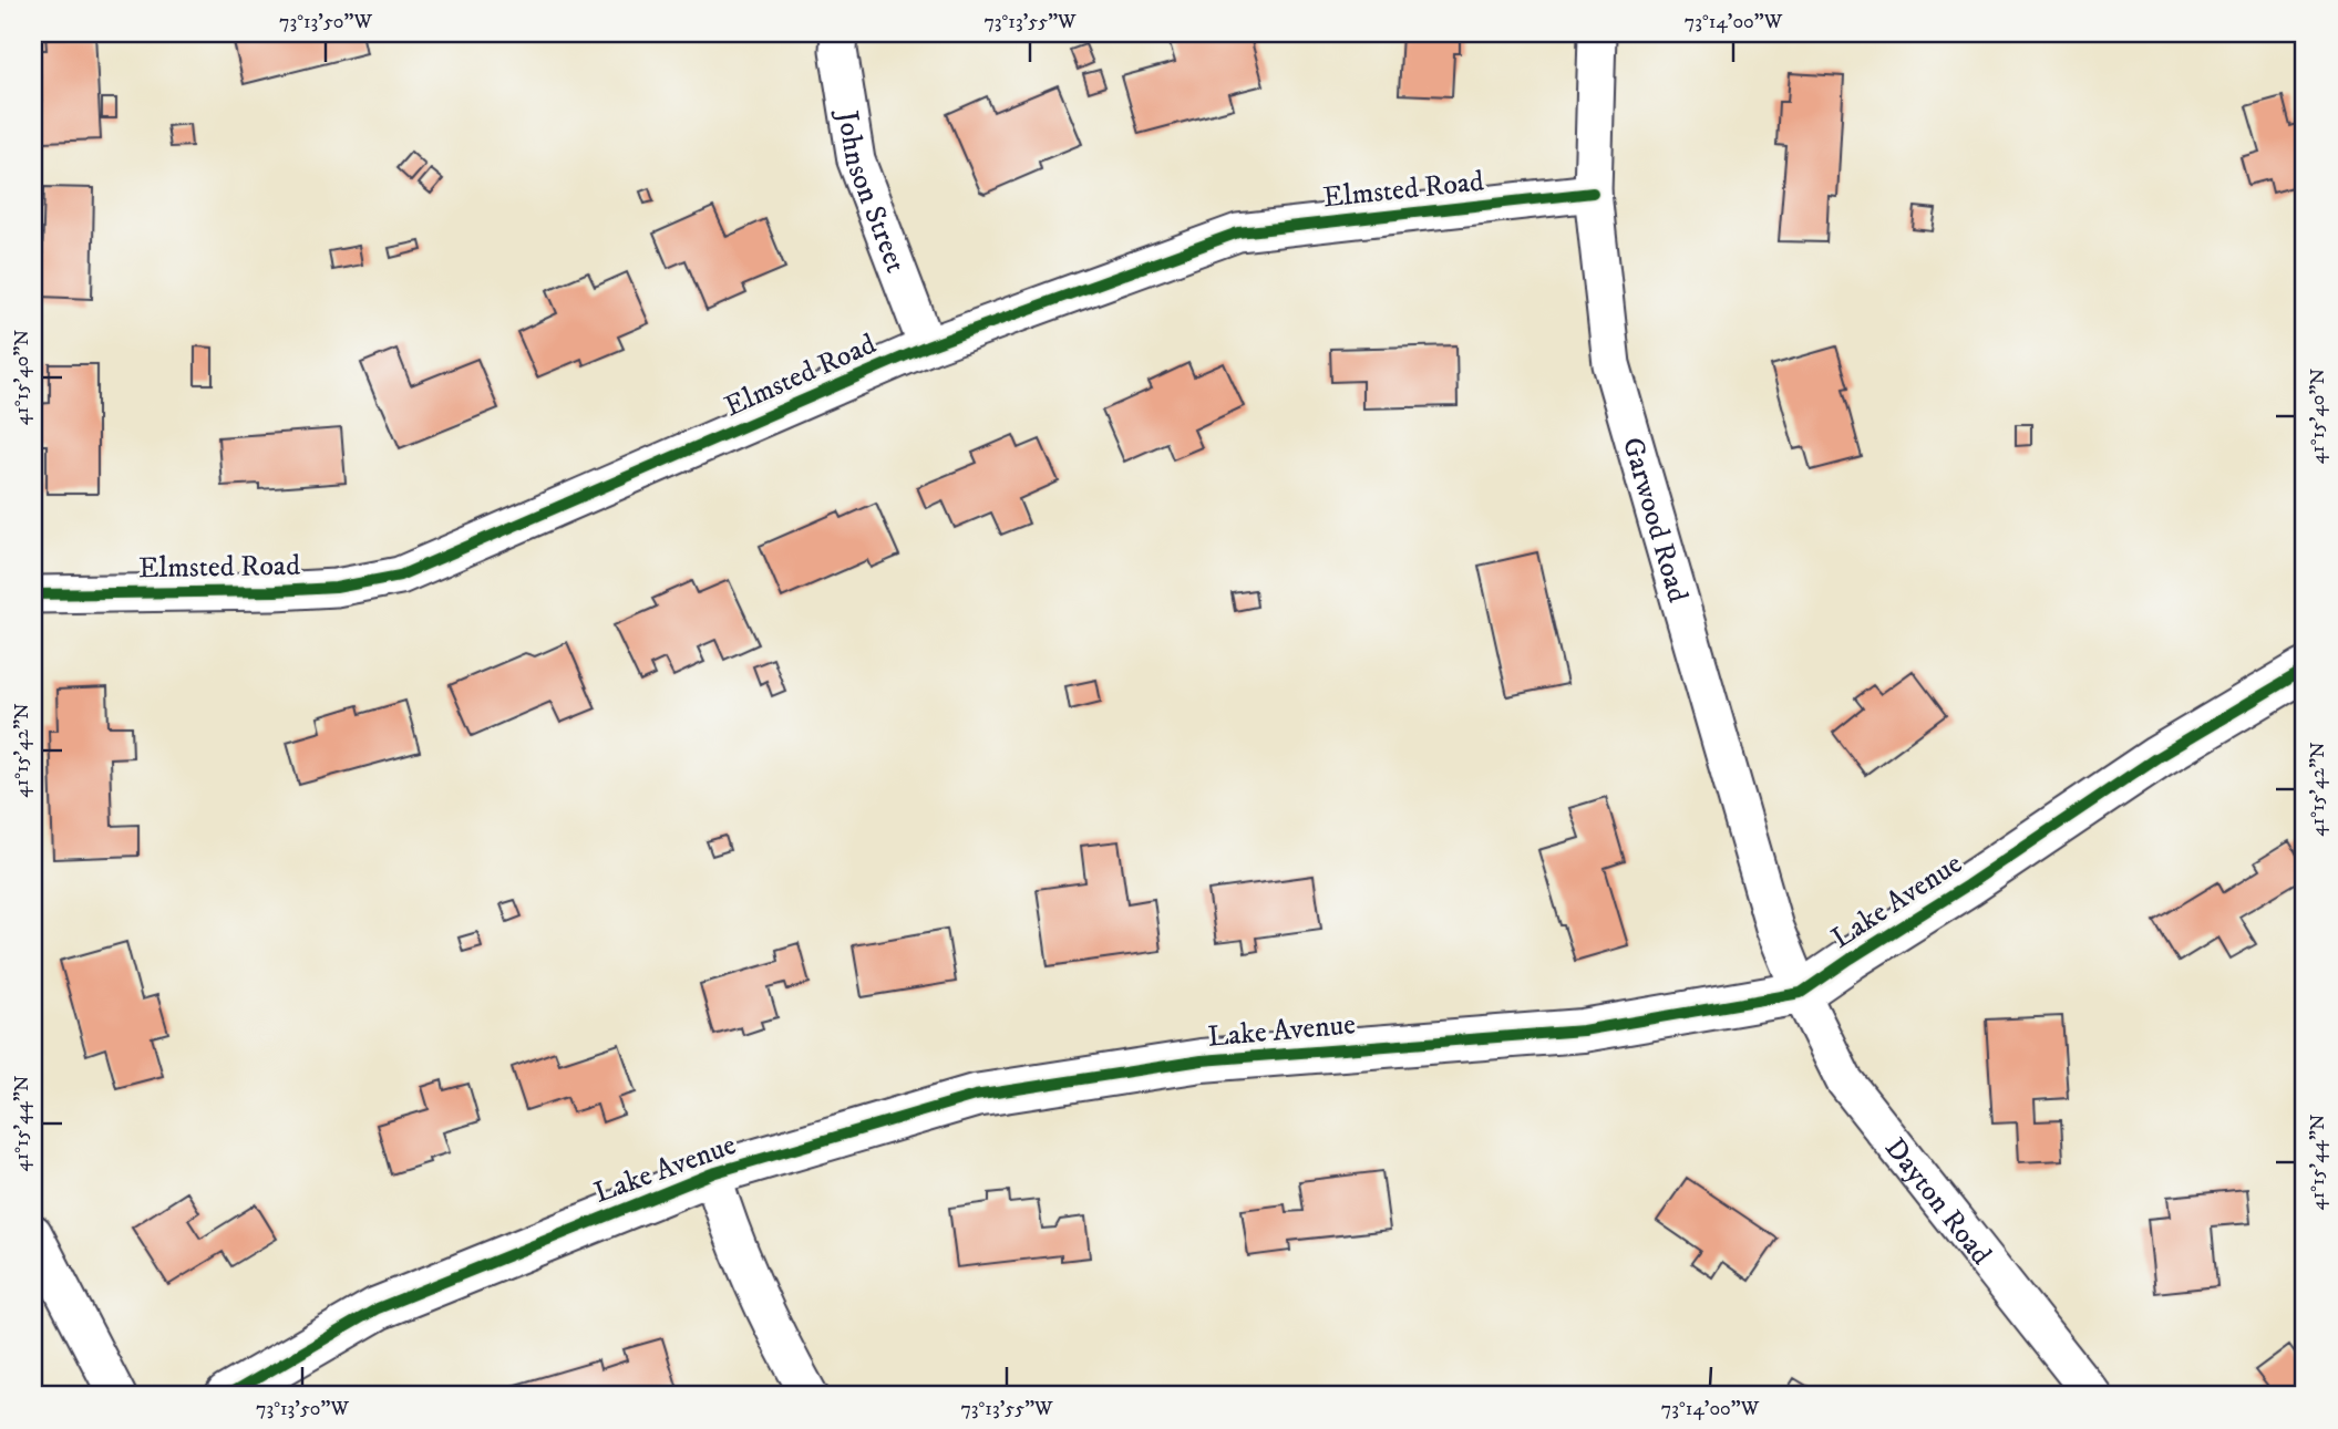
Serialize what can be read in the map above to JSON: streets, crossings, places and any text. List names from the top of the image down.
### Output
{
  "streets": {
    "street": [
      "Elmsted Road",
      "Johnson Street",
      "Garwood Road",
      "Lake Avenue",
      "Dayton Road"
    ]
  },
  "crossings": [
    ["Elmsted Road", "Johnson Street"],
    ["Elmsted Road", "Garwood Road"],
    ["Garwood Road", "Lake Avenue"],
    ["Garwood Road", "Dayton Road"],
    ["Lake Avenue", "Dayton Road"]
  ],
  "coordinates": [
    "73°13'50\"W",
    "73°13'55\"W",
    "73°14'00\"W",
    "41°15'40\"N",
    "41°15'42\"N",
    "41°15'44\"N"
  ]
}
